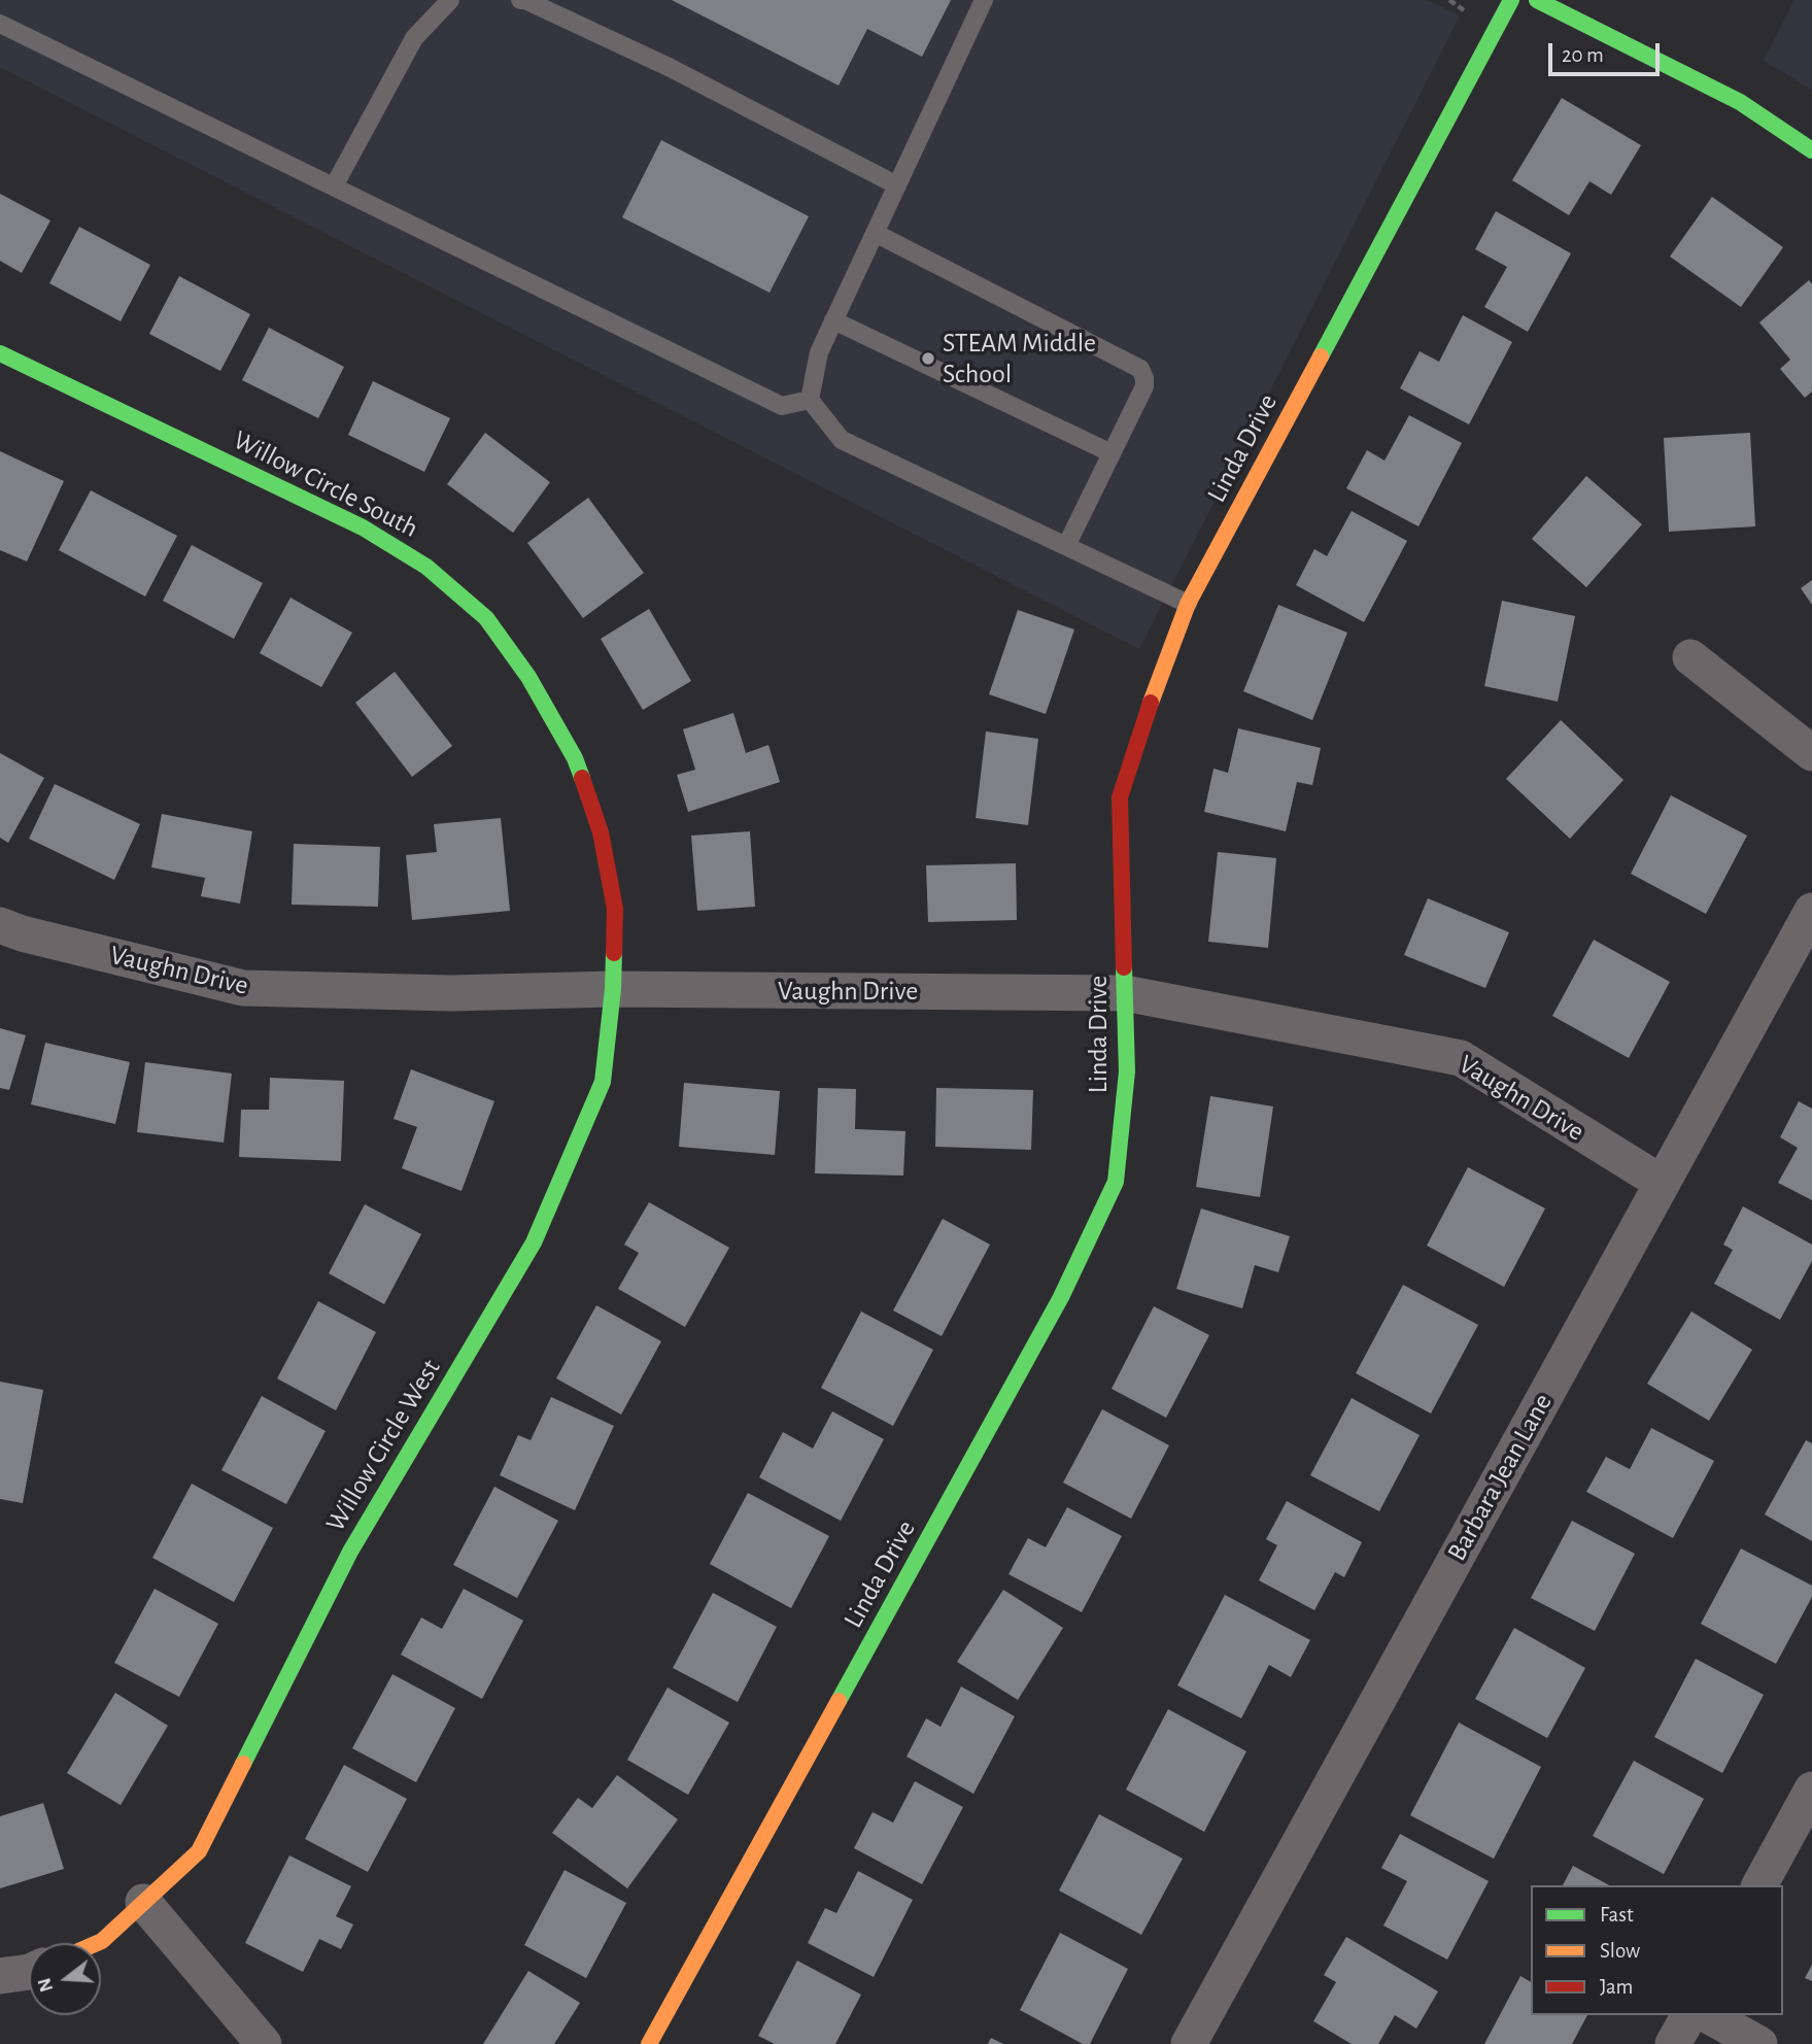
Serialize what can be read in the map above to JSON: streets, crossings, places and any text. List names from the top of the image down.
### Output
{
  "streets": {
    "street": [
      "Linda Drive",
      "Willow Circle South",
      "Vaughn Drive",
      "Willow Circle West",
      "Barbara Jean Lane"
    ]
  },
  "crossings": [
    ["Linda Drive", "Vaughn Drive"],
    ["Willow Circle South", "Vaughn Drive"],
    ["Willow Circle South", "Willow Circle West"],
    ["Vaughn Drive", "Willow Circle West"],
    ["Vaughn Drive", "Barbara Jean Lane"]
  ],
  "places": ["STEAM Middle School"],
  "legend": ["Fast", "Slow", "Jam"],
  "scale_bar": "20 m",
  "north": "left"
}
